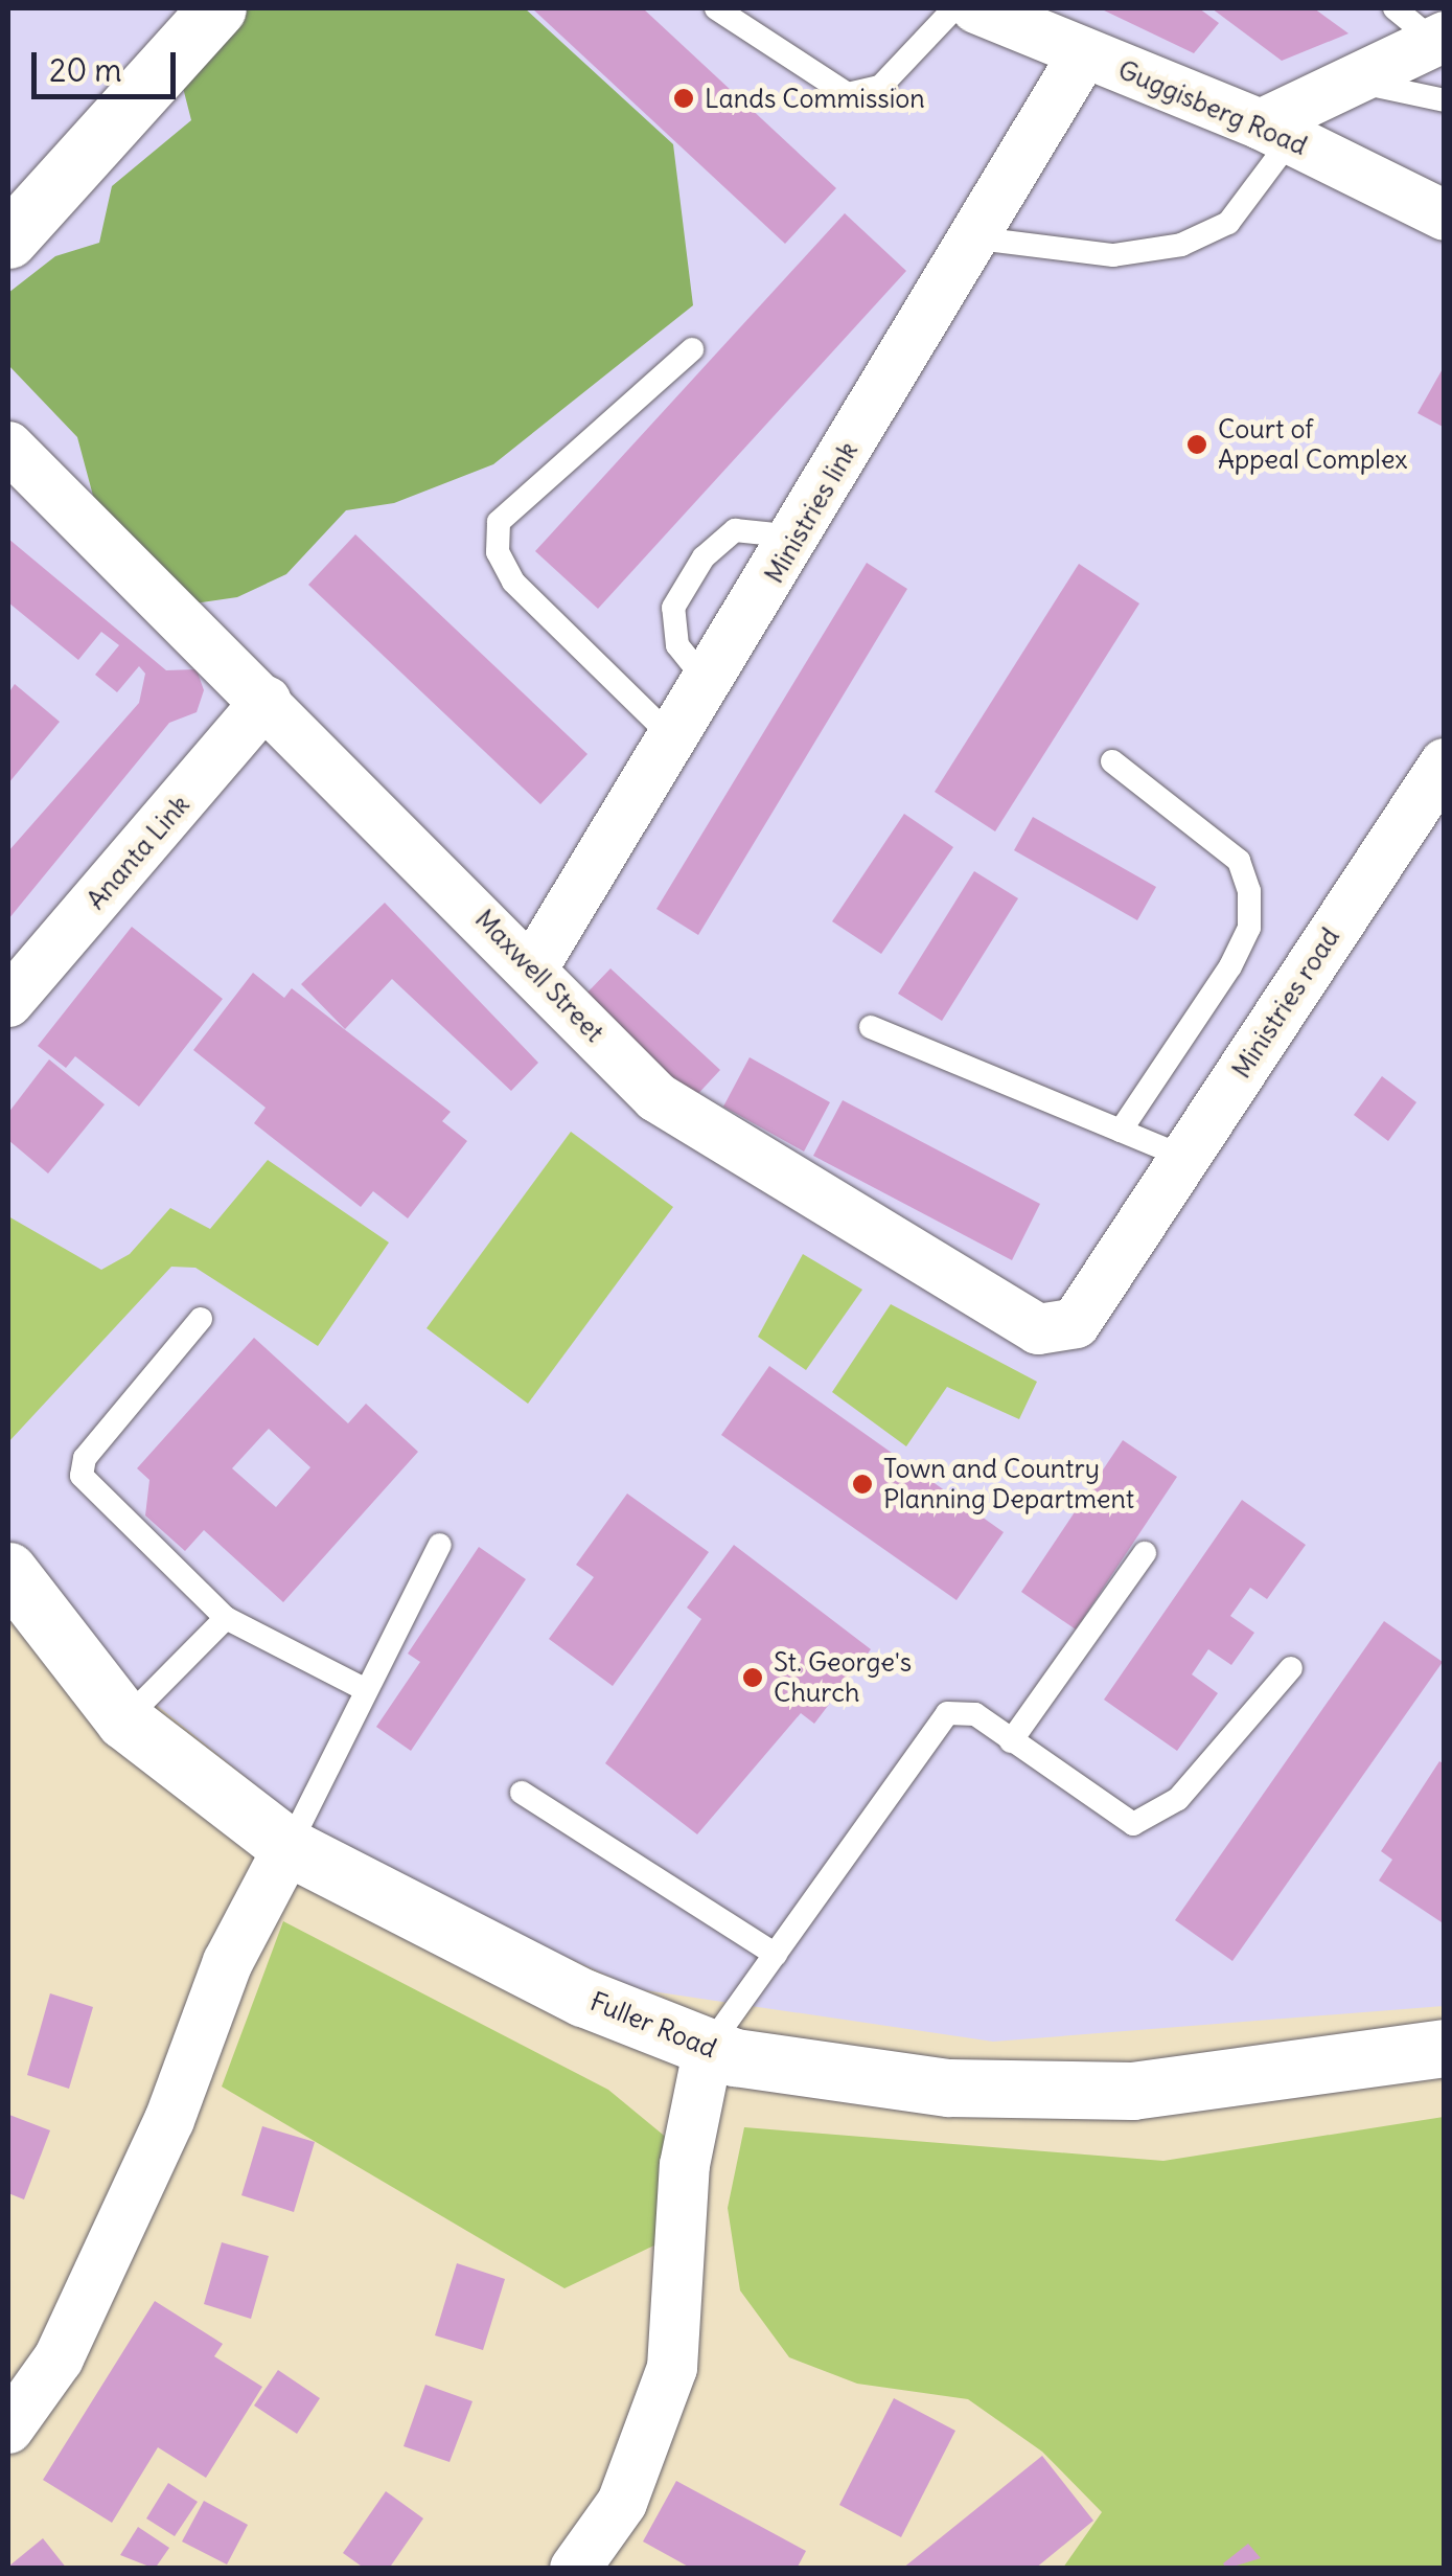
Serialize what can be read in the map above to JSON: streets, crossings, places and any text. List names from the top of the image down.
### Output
{
  "streets": {
    "street": [
      "Guggisberg Road",
      "Ministries link",
      "Ananta Link",
      "Maxwell Street",
      "Ministries road",
      "Fuller Road"
    ]
  },
  "crossings": [
    ["Guggisberg Road", "Ministries link"],
    ["Ministries link", "Maxwell Street"],
    ["Ananta Link", "Maxwell Street"],
    ["Maxwell Street", "Ministries road"]
  ],
  "places": [
    "Lands Commission",
    "Court of Appeal Complex",
    "Town and Country Planning Department",
    "St. George's Church"
  ],
  "scale_bar": "20 m"
}
